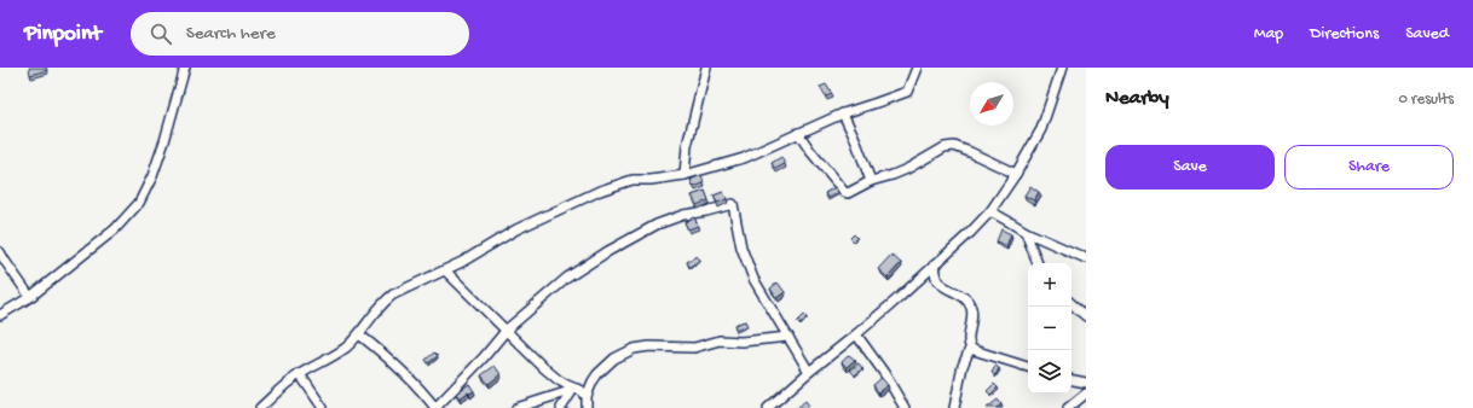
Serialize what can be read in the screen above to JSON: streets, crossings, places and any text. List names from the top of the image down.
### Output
{
  "north": "bottom left",
  "page": {
    "header": "Pinpoint",
    "search": "Search here",
    "nav": ["Map", "Directions", "Saved"],
    "heading": ["Nearby", "0 results"],
    "buttons": ["Save", "Share"],
    "map_buttons": ["+", "−"]
  }
}
